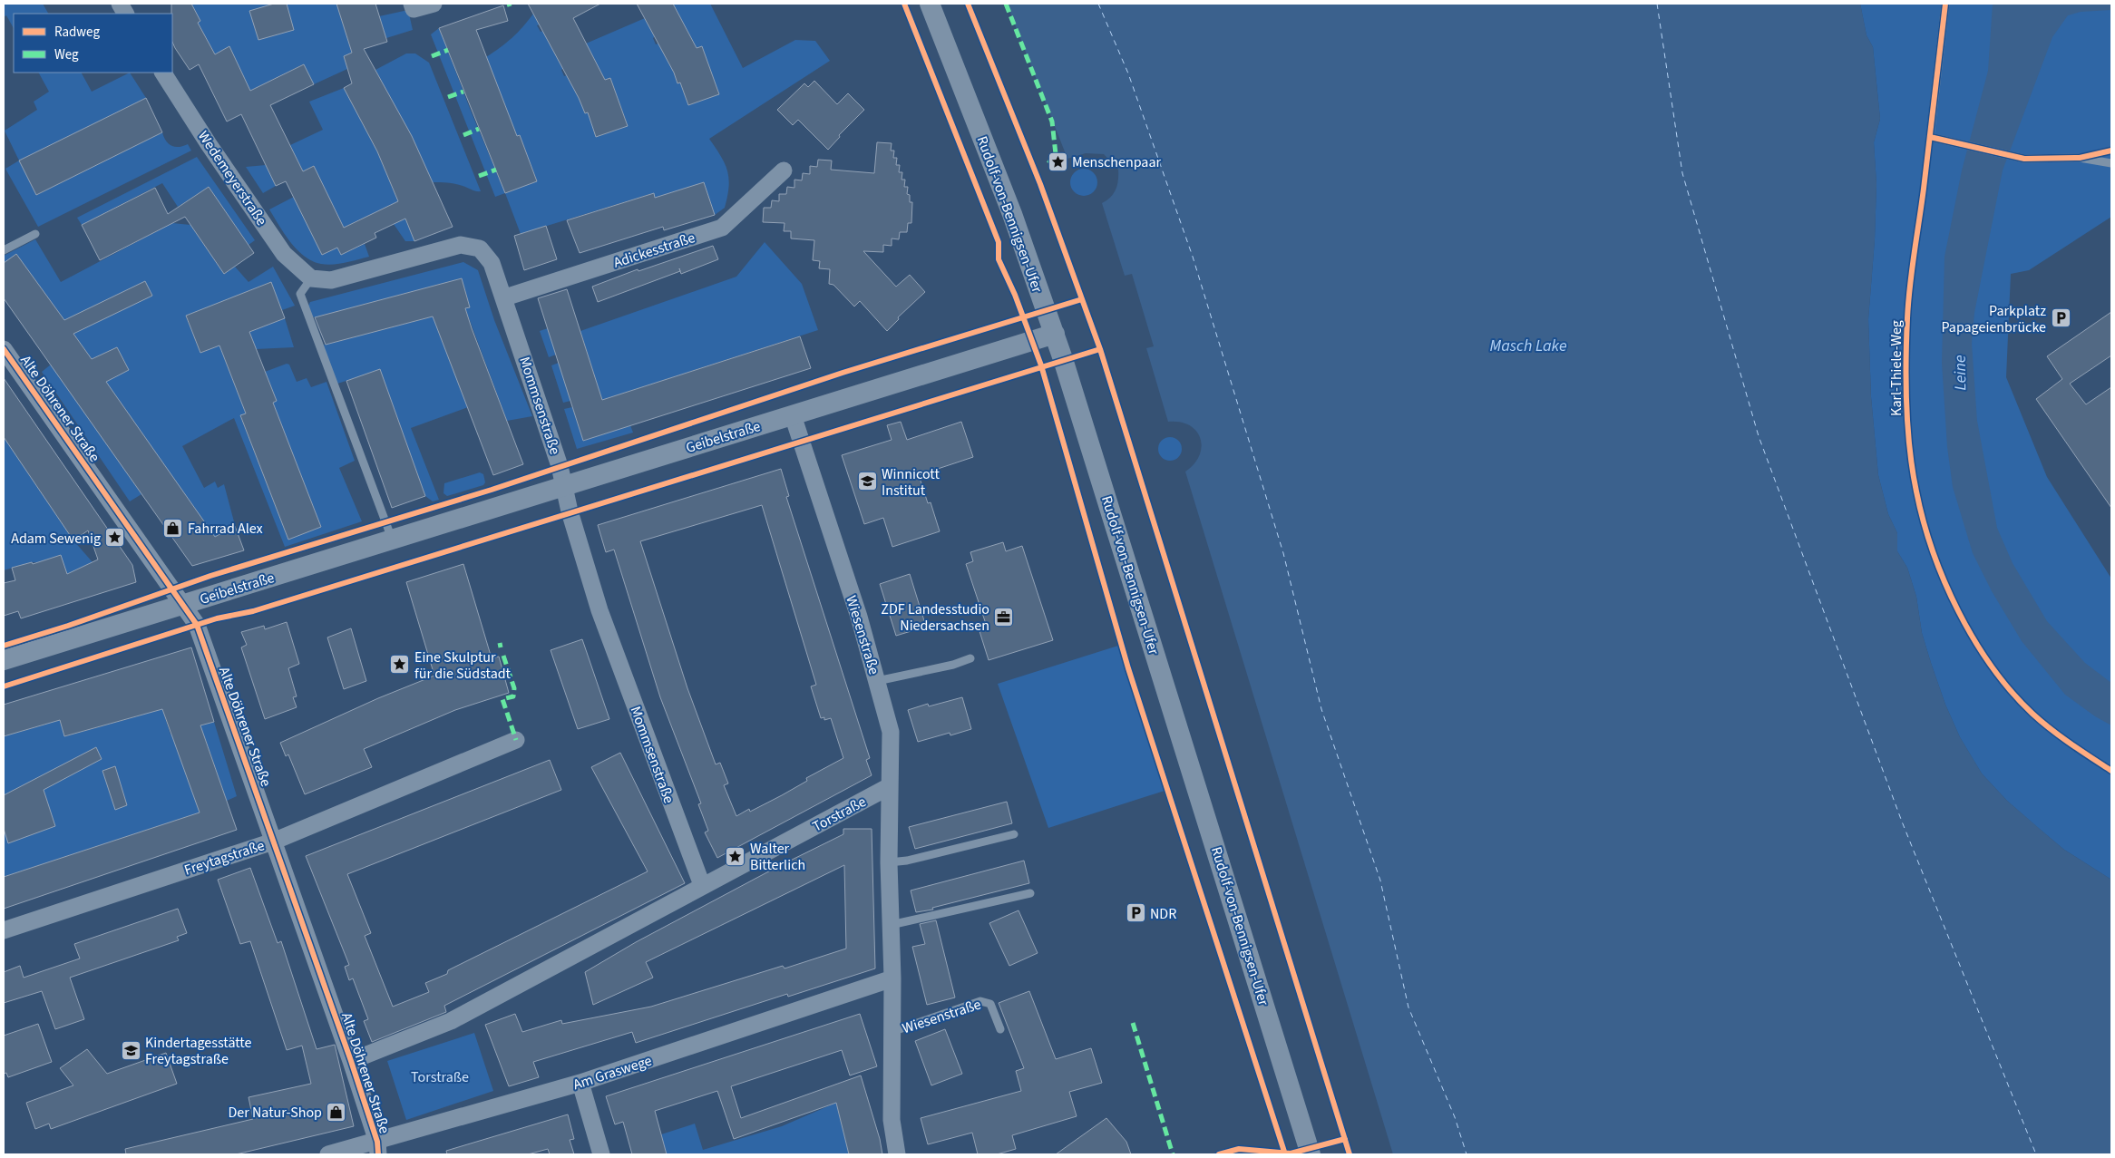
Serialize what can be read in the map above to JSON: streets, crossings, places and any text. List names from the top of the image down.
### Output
{
  "streets": {
    "street": [
      "Wedemeyerstraße",
      "Rudolf-von-Bennigsen-Ufer",
      "Adickesstraße",
      "Mommsenstraße",
      "Alte Döhrener Straße",
      "Geibelstraße",
      "Wiesenstraße",
      "Torstraße",
      "Freytagstraße",
      "Am Graswege"
    ],
    "cycle path": ["Karl-Thiele-Weg"]
  },
  "crossings": [
    ["Wedemeyerstraße", "Mommsenstraße"],
    ["Rudolf-von-Bennigsen-Ufer", "Geibelstraße"],
    ["Adickesstraße", "Mommsenstraße"],
    ["Mommsenstraße", "Geibelstraße"],
    ["Mommsenstraße", "Torstraße"],
    ["Alte Döhrener Straße", "Geibelstraße"],
    ["Alte Döhrener Straße", "Torstraße"],
    ["Alte Döhrener Straße", "Freytagstraße"],
    ["Alte Döhrener Straße", "Am Graswege"],
    ["Geibelstraße", "Wiesenstraße"],
    ["Wiesenstraße", "Torstraße"],
    ["Wiesenstraße", "Am Graswege"]
  ],
  "water": ["Masch Lake", "Leine"],
  "parks": ["Torstraße"],
  "places": {
    "place": [
      "Menschenpaar",
      "Adam Sewenig",
      "Eine Skulptur für die Südstadt",
      "Walter Bitterlich"
    ],
    "parking": ["Parkplatz Papageienbrücke", "NDR"],
    "school or university": ["Winnicott Institut", "Kindertagesstätte Freytagstraße"],
    "shop": ["Fahrrad Alex", "Der Natur-Shop"],
    "office": ["ZDF Landesstudio Niedersachsen"]
  },
  "legend": ["Radweg", "Weg"]
}
